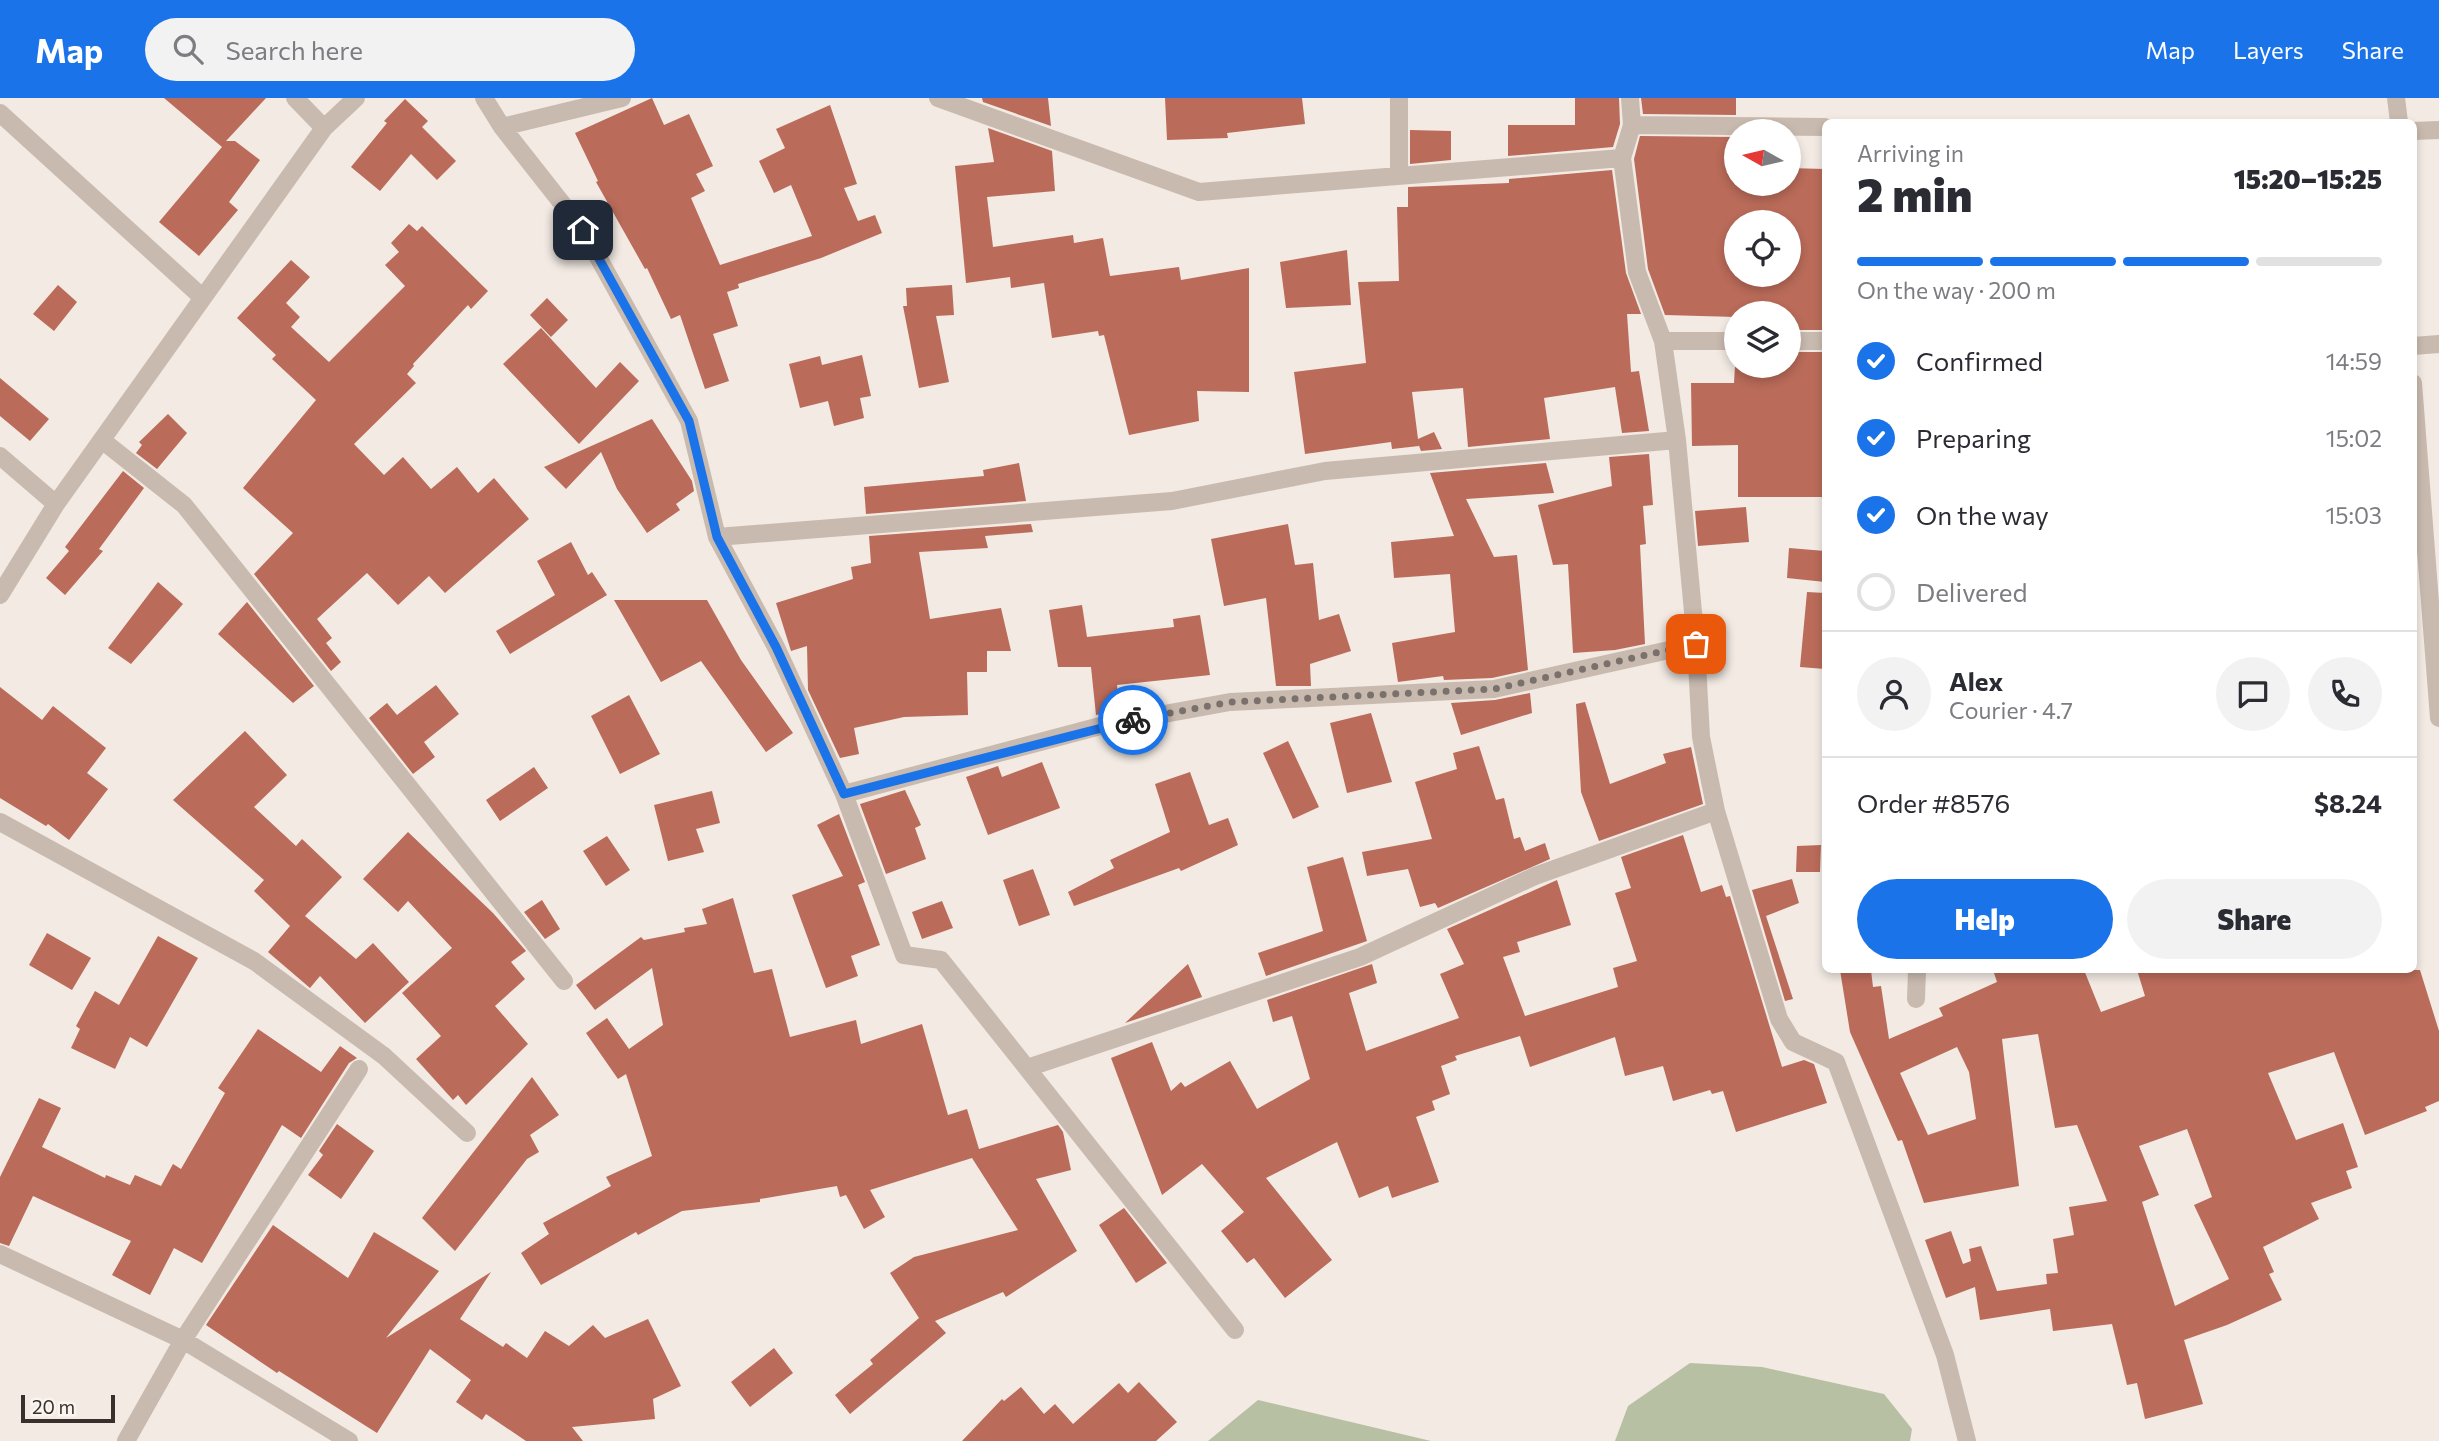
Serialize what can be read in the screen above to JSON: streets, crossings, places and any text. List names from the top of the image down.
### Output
{
  "scale_bar": "20 m",
  "north": "left",
  "page": {
    "header": "Map",
    "search": "Search here",
    "nav": ["Map", "Layers", "Share"],
    "heading": ["2 min", "Arriving in", "15:20–15:25"],
    "panel": [
      "Alex",
      "Courier · 4.7",
      "Order #8576",
      "$8.24"
    ],
    "bar": "On the way · 200 m",
    "list": [
      ["Confirmed", "14:59"],
      ["Preparing", "15:02"],
      ["On the way", "15:03"],
      "Delivered"
    ],
    "buttons": ["Help", "Share"],
    "scale": "20 m"
  }
}
